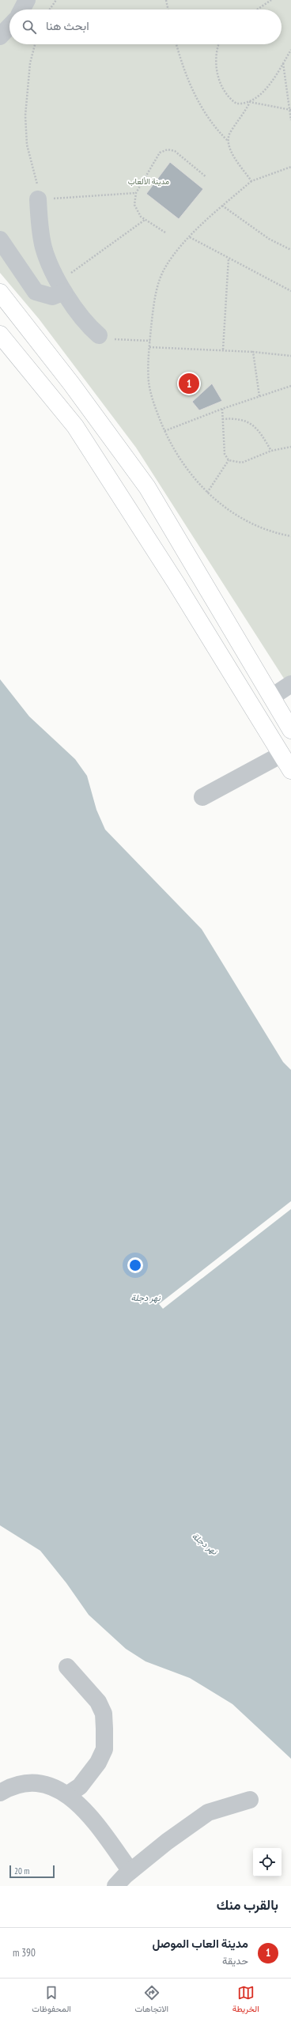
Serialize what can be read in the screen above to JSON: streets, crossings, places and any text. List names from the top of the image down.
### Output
{
  "water": ["نهر دجلة"],
  "parks": ["مدينة الألعاب"],
  "scale_bar": "20 m",
  "page": {
    "search": "ابحث هنا",
    "pins": "1",
    "scale": "20 m",
    "heading": "بالقرب منك",
    "list": [
      {
        "mark": "1",
        "name": "مدينة العاب الموصل",
        "note": "حديقة",
        "value": "390 m"
      }
    ],
    "nav": ["الخريطة", "الاتجاهات", "المحفوظات"]
  }
}
